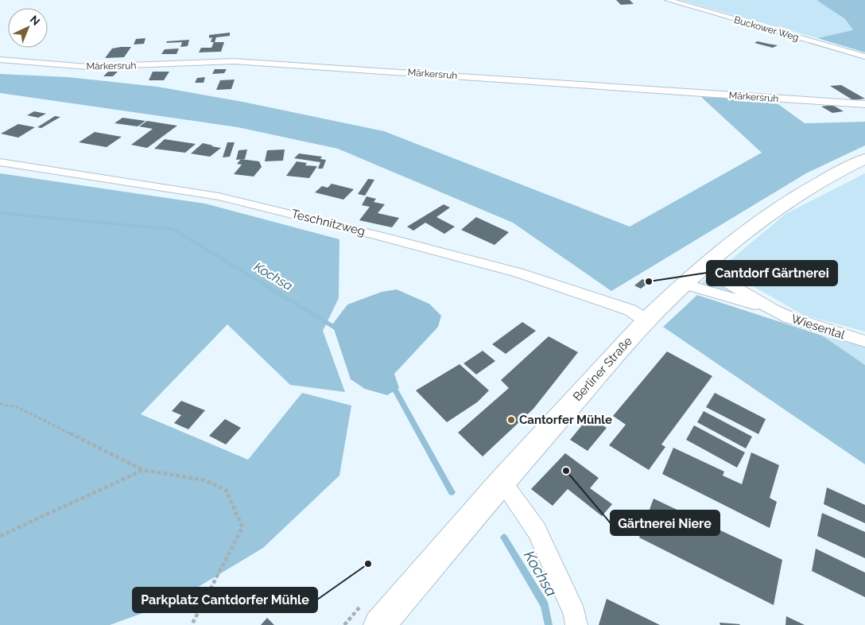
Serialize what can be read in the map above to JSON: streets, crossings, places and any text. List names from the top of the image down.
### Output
{
  "streets": {
    "main road": ["Berliner Straße"],
    "street": [
      "Buckower Weg",
      "Märkersruh",
      "Teschnitzweg",
      "Wiesental"
    ]
  },
  "crossings": [
    ["Teschnitzweg", "Berliner Straße"],
    ["Wiesental", "Berliner Straße"]
  ],
  "water": ["Kochsa"],
  "places": [
    "Cantdorf Gärtnerei",
    "Cantorfer Mühle",
    "Gärtnerei Niere",
    "Parkplatz Cantdorfer Mühle"
  ],
  "north": "top right"
}
